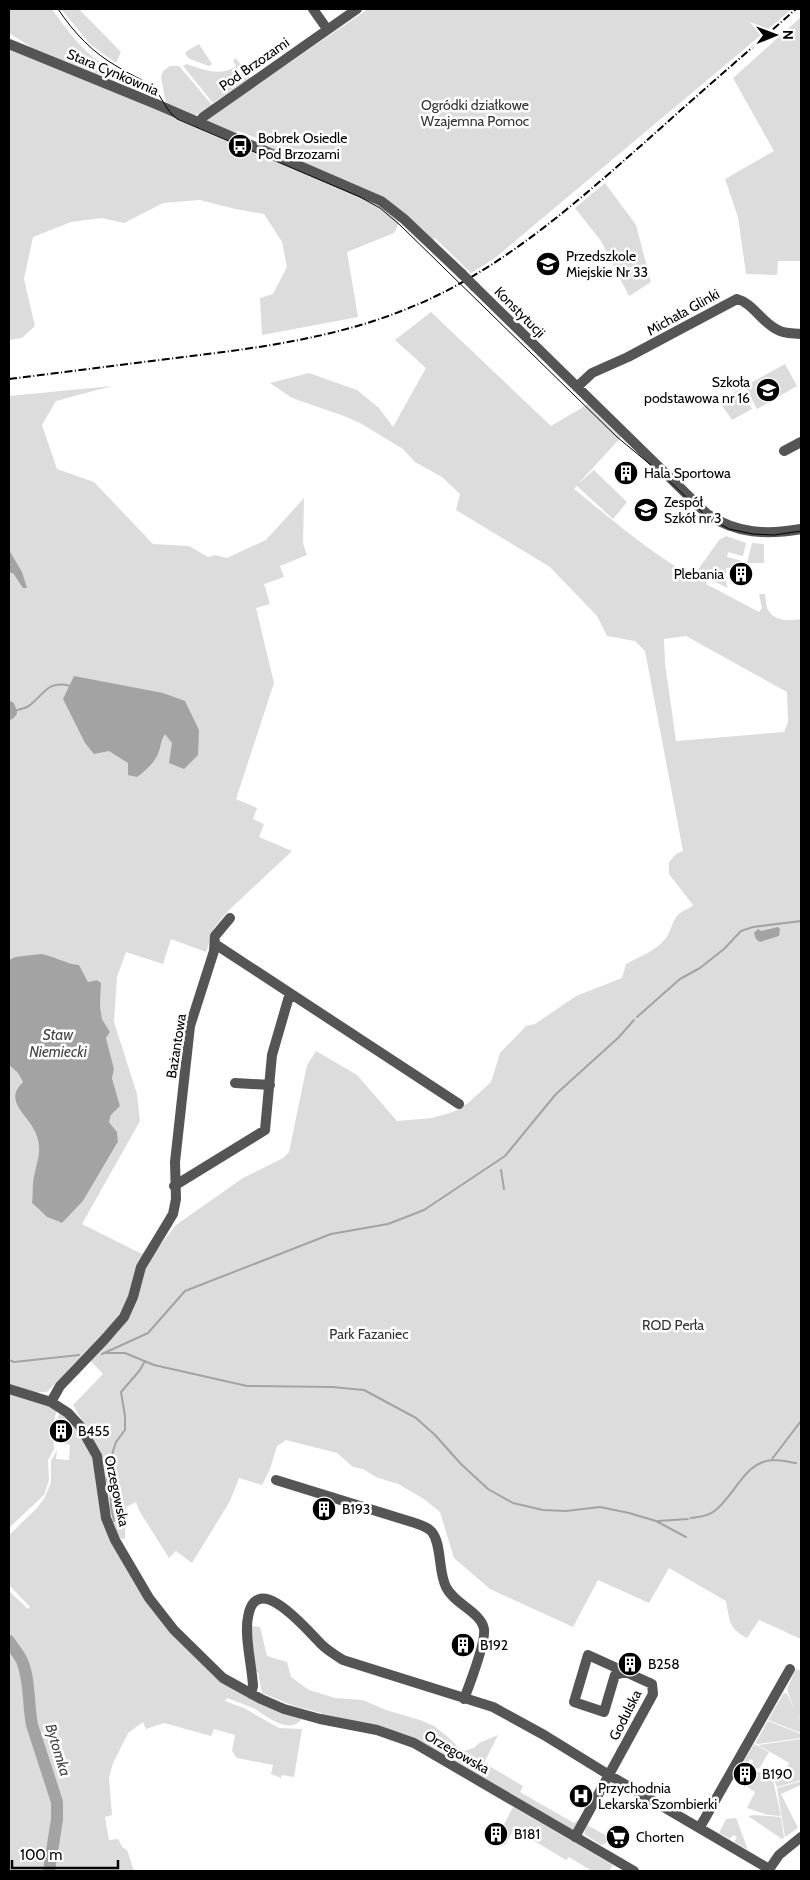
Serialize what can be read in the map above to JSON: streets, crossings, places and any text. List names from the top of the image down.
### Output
{
  "streets": {
    "street": [
      "Pod Brzozami",
      "Stara Cynkownia",
      "Konstytucji",
      "Michała Glinki",
      "Bażantowa",
      "Orzegowska",
      "Godulska"
    ]
  },
  "crossings": [
    ["Pod Brzozami", "Stara Cynkownia"],
    ["Pod Brzozami", "Konstytucji"],
    ["Stara Cynkownia", "Konstytucji"],
    ["Konstytucji", "Michała Glinki"],
    ["Bażantowa", "Orzegowska"],
    ["Orzegowska", "Godulska"]
  ],
  "water": ["Staw Niemiecki", "Bytomka"],
  "parks": ["Ogródki działkowe Wzajemna Pomoc", "ROD Perła", "Park Fazaniec"],
  "places": {
    "bus stop": ["Bobrek Osiedle Pod Brzozami"],
    "school or university": ["Przedszkole Miejskie Nr 33", "Szkoła podstawowa nr 16", "Zespół Szkół nr 3"],
    "building": [
      "Hala Sportowa",
      "Plebania",
      "B455",
      "B193",
      "B192",
      "B258",
      "B190",
      "B181"
    ],
    "hospital": ["Przychodnia Lekarska Szombierki"],
    "supermarket": ["Chorten"]
  },
  "scale_bar": "100 m",
  "north": "right"
}
